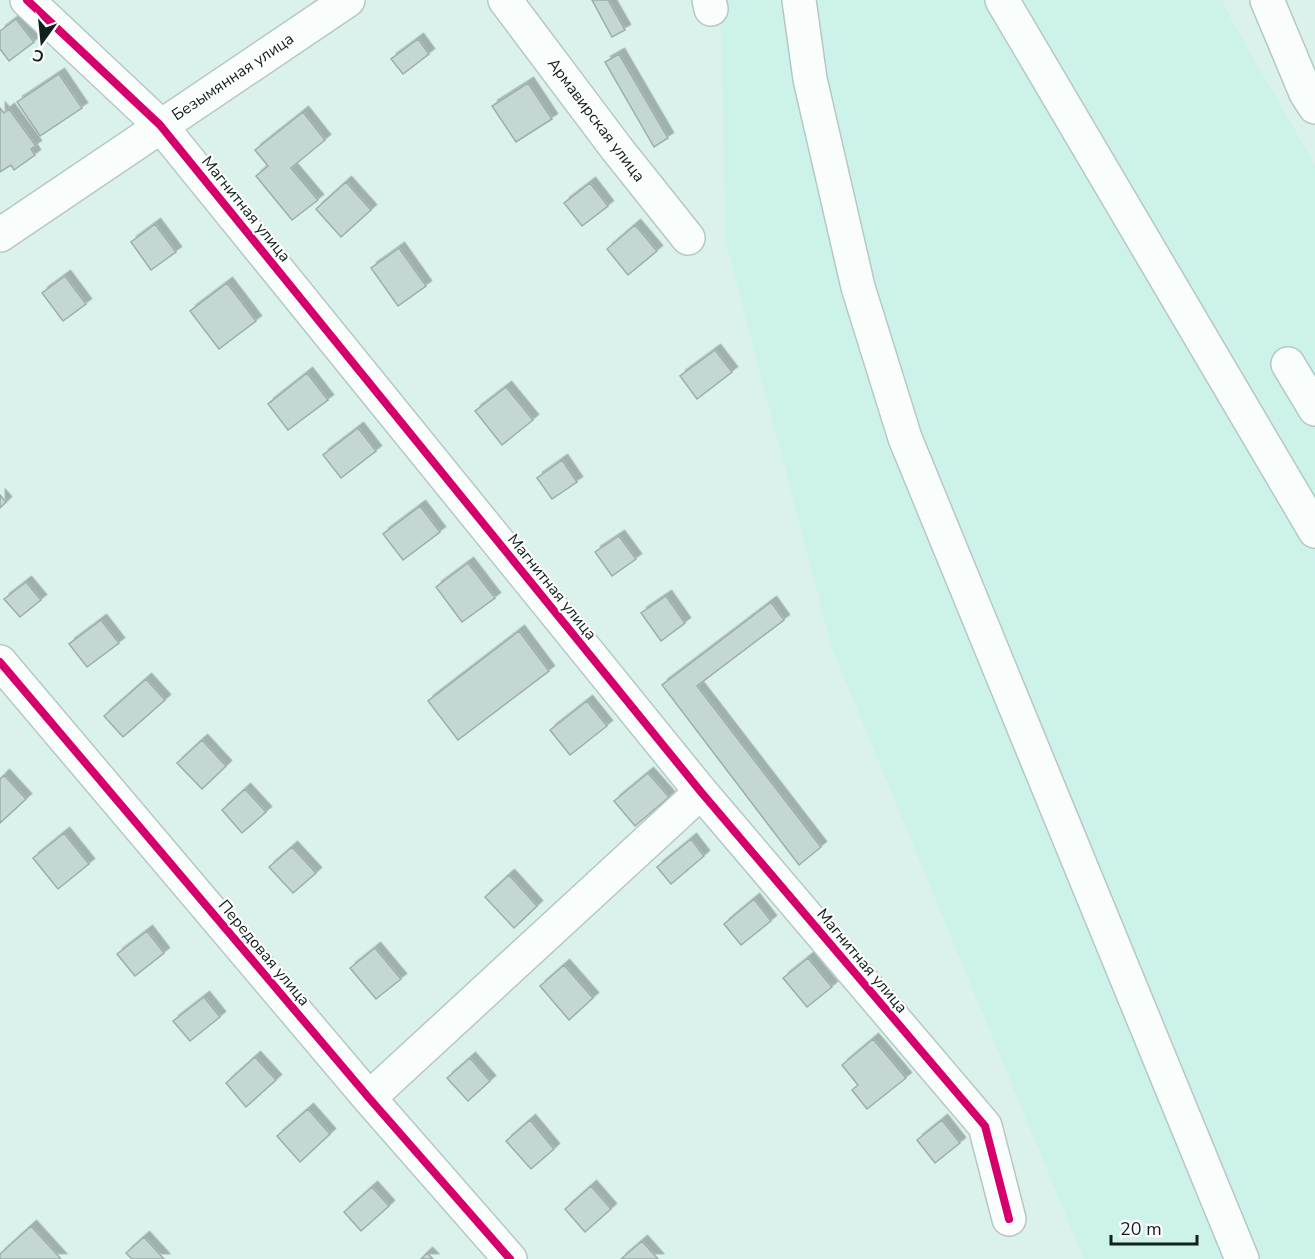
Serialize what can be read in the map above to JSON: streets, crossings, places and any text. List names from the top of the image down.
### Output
{
  "streets": {
    "street": [
      "Безымянная улица",
      "Армавирская улица",
      "Магнитная улица",
      "Передовая улица"
    ]
  },
  "crossings": [
    ["Безымянная улица", "Магнитная улица"]
  ],
  "scale_bar": "20 m",
  "north": "bottom"
}
